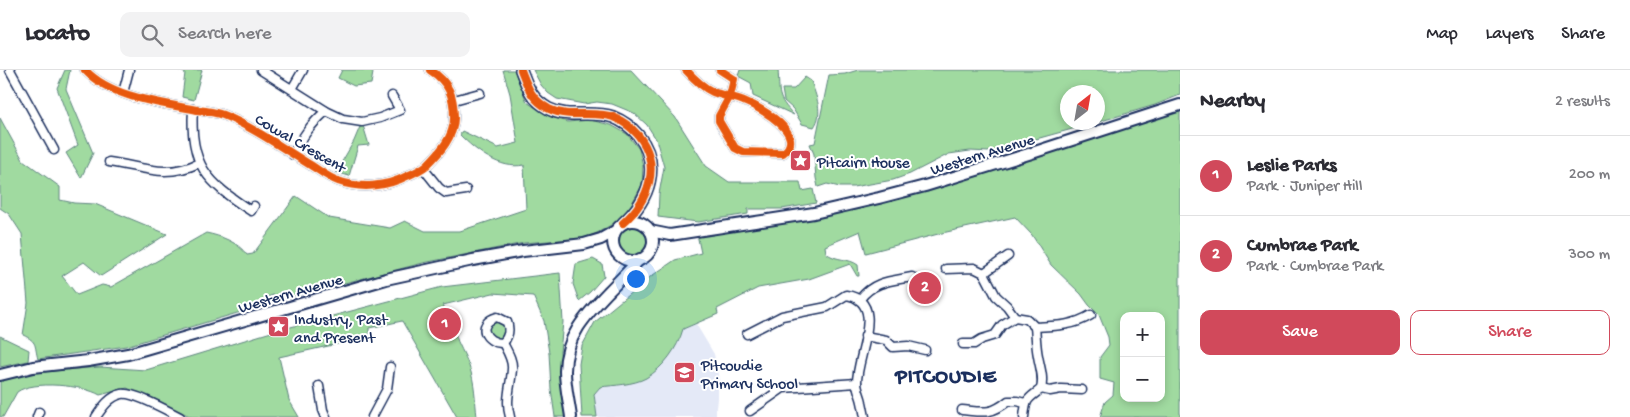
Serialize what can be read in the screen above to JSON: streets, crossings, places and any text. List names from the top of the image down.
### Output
{
  "streets": {
    "main road": ["Western Avenue"],
    "street": ["Cowal Crescent"]
  },
  "districts": ["PITCOUDIE"],
  "places": {
    "place": ["Pitcairn House", "Industry, Past and Present"],
    "school or university": ["Pitcoudie Primary School"]
  },
  "north": "top right",
  "page": {
    "header": "Locato",
    "search": "Search here",
    "nav": ["Map", "Layers", "Share"],
    "heading": ["Nearby", "2 results"],
    "list": [
      {
        "mark": "1",
        "name": "Leslie Parks",
        "note": "Park · Juniper Hill",
        "value": "200 m"
      },
      {
        "mark": "2",
        "name": "Cumbrae Park",
        "note": "Park · Cumbrae Park",
        "value": "300 m"
      }
    ],
    "pins": ["2", "1"],
    "buttons": ["Save", "Share"],
    "map_buttons": ["+", "−"]
  }
}
